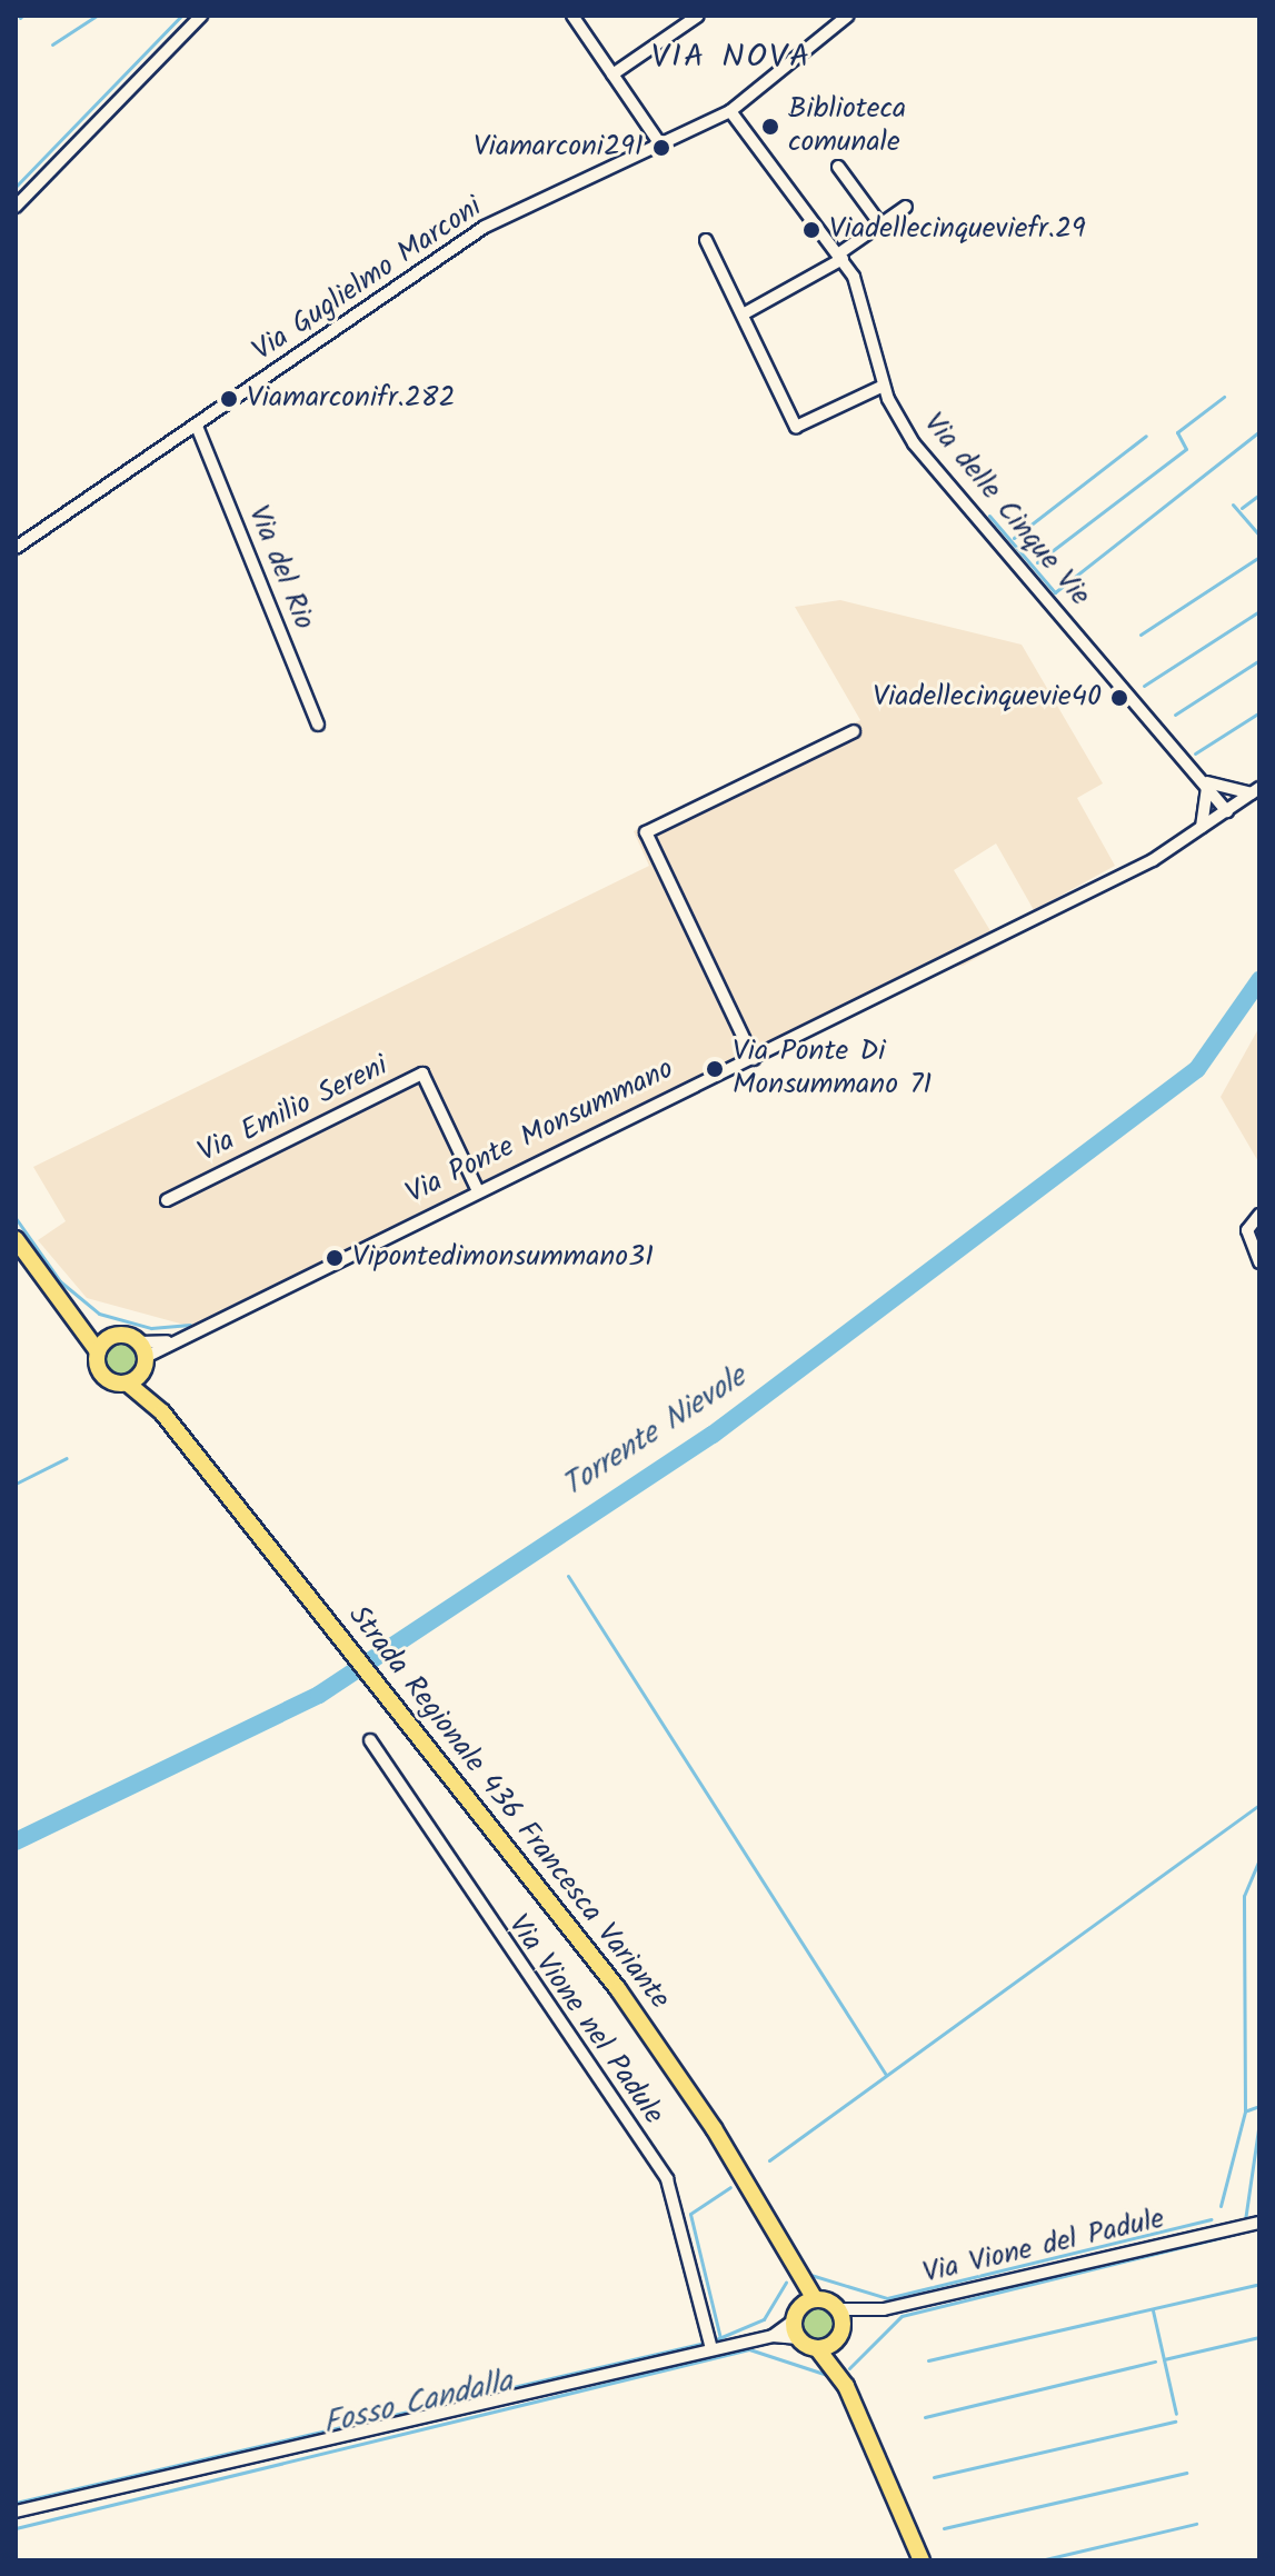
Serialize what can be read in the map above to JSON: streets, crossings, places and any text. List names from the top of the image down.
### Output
{
  "streets": {
    "main road": ["Strada Regionale 436 Francesca Variante"],
    "street": [
      "Via Guglielmo Marconi",
      "Via delle Cinque Vie",
      "Via del Rio",
      "Via Emilio Sereni",
      "Via Ponte Monsummano",
      "Via Vione nel Padule",
      "Via Vione del Padule"
    ]
  },
  "crossings": [
    ["Via Guglielmo Marconi", "Via delle Cinque Vie"],
    ["Via Guglielmo Marconi", "Via del Rio"],
    ["Via delle Cinque Vie", "Via Ponte Monsummano"],
    ["Via Emilio Sereni", "Via Ponte Monsummano"]
  ],
  "districts": ["VIA NOVA"],
  "water": ["Torrente Nievole", "Fosso Candalla"],
  "places": [
    "Biblioteca comunale",
    "Viamarconi291",
    "Viadellecinqueviefr.29",
    "Viamarconifr.282",
    "Viadellecinquevie40",
    "Via Ponte Di Monsummano 71",
    "Vipontedimonsummano31"
  ]
}
